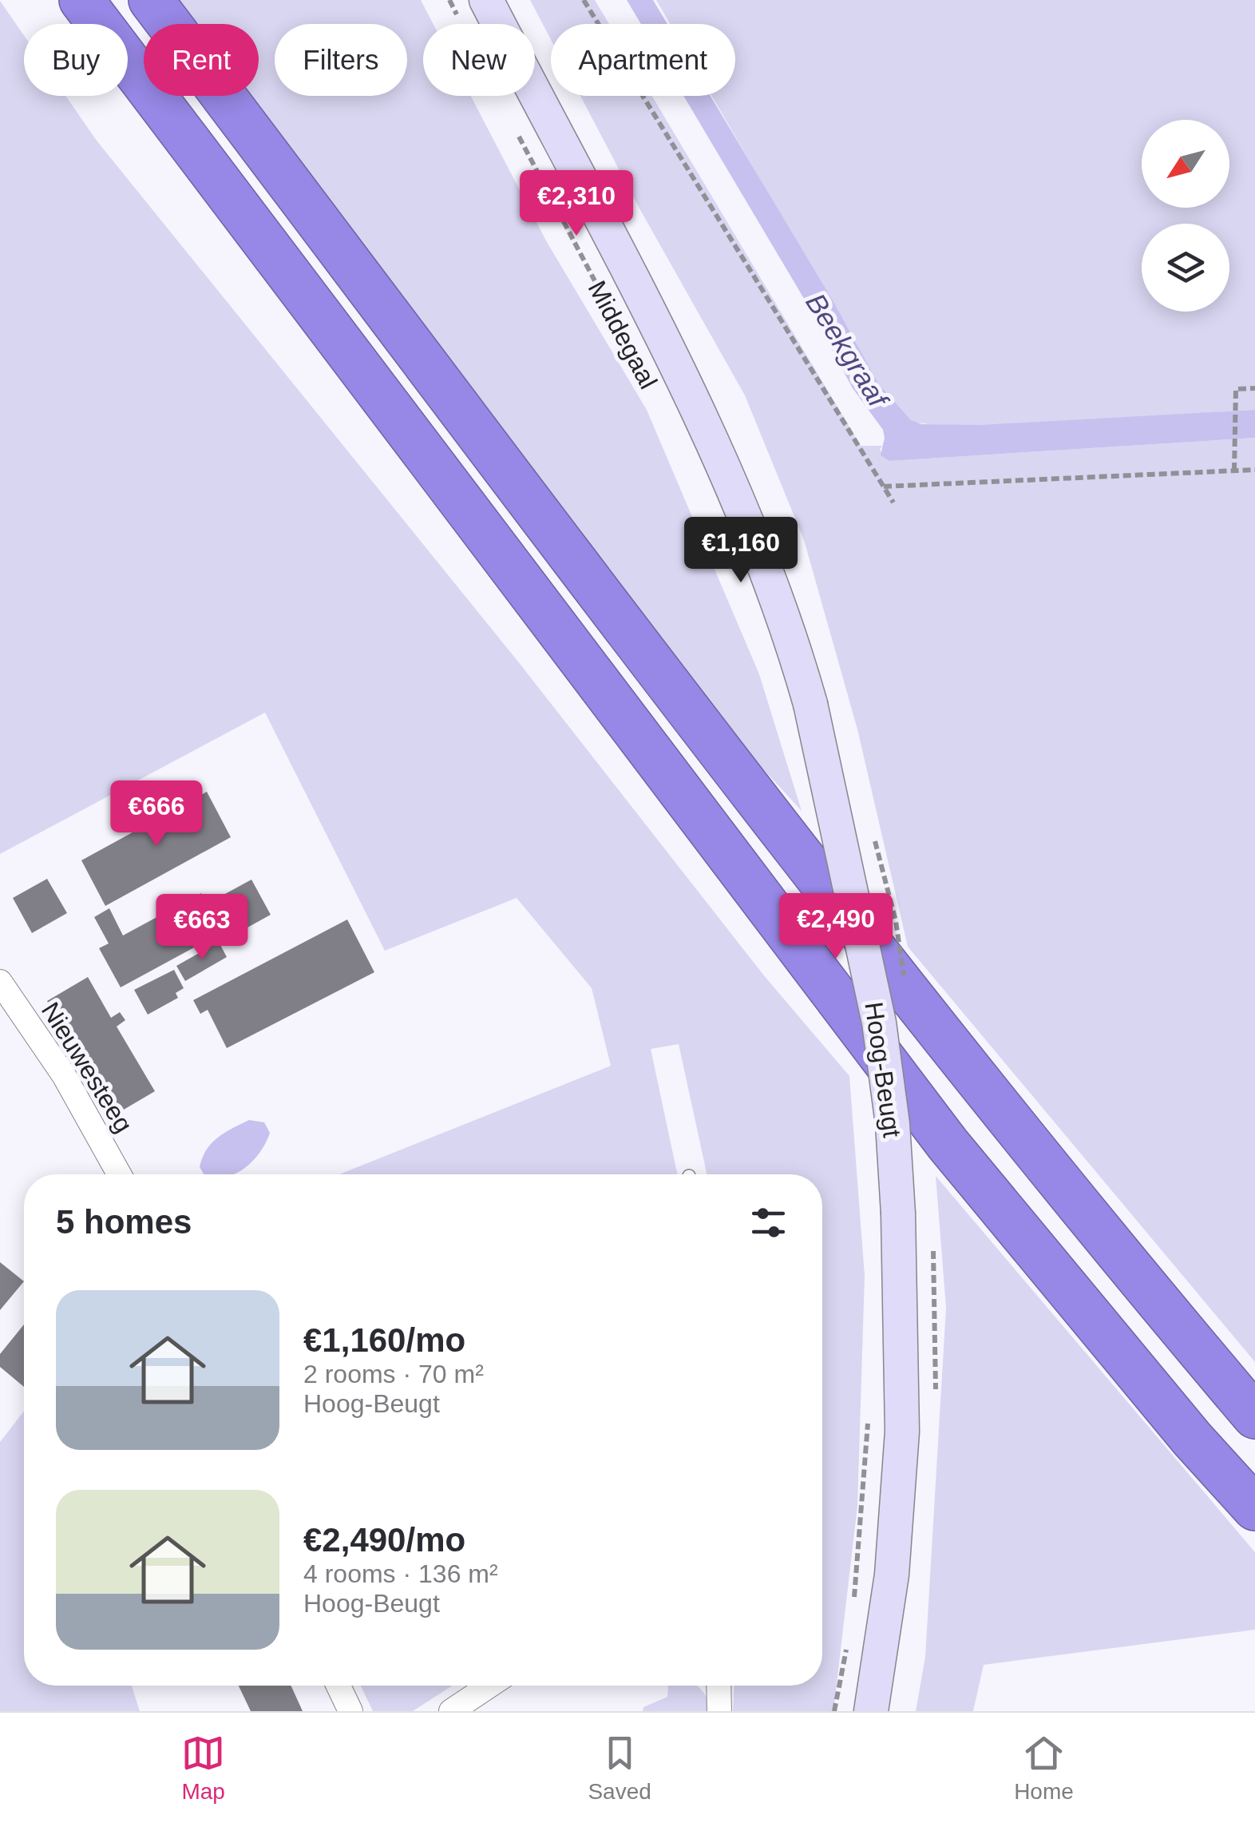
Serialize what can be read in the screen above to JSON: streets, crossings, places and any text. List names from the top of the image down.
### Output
{
  "streets": {
    "street": ["Middegaal", "Nieuwesteeg", "Hoog-Beugt"]
  },
  "crossings": [
    ["Middegaal", "Hoog-Beugt"]
  ],
  "water": ["Beekgraaf"],
  "north": "bottom left",
  "page": {
    "chip": [
      "Buy",
      "Rent",
      "Filters",
      "New",
      "Apartment"
    ],
    "price": [
      "€2,310",
      "€1,160",
      "€666",
      "€2,490",
      "€663"
    ],
    "heading": "5 homes",
    "list": [
      {
        "name": "€1,160/mo",
        "note": "2 rooms · 70 m² · Hoog-Beugt"
      },
      {
        "name": "€2,490/mo",
        "note": "4 rooms · 136 m² · Hoog-Beugt"
      }
    ],
    "tabs": ["Map", "Saved", "Home"]
  }
}
